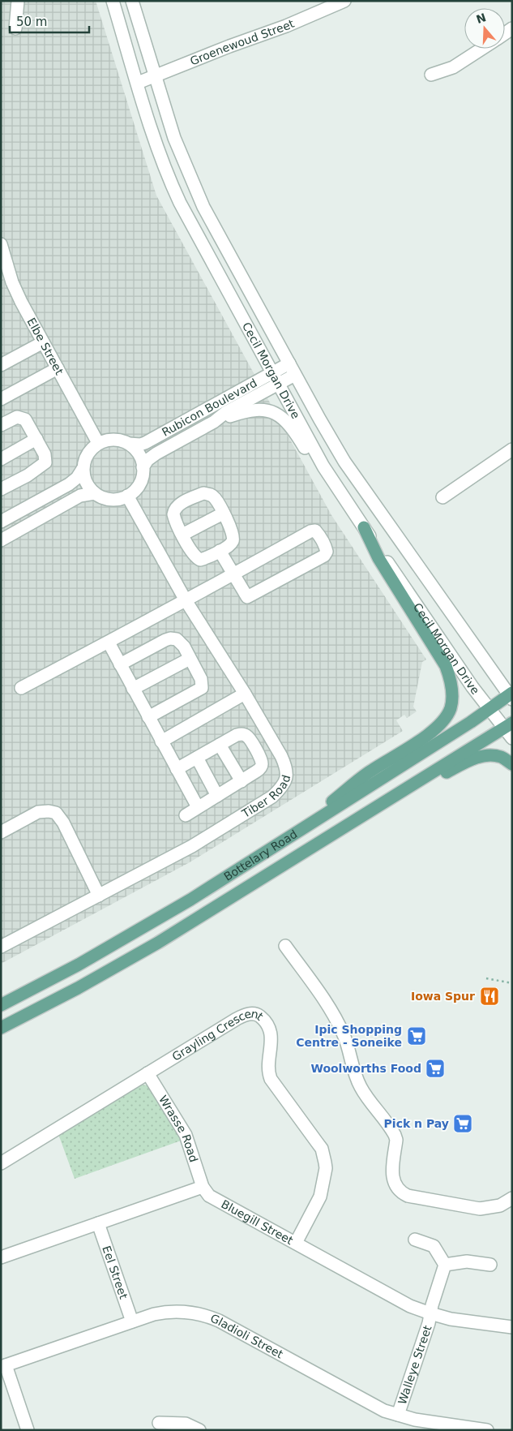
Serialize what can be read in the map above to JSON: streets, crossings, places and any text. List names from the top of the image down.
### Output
{
  "streets": {
    "main road": ["Bottelary Road"],
    "street": [
      "Groenewoud Street",
      "Elbe Street",
      "Cecil Morgan Drive",
      "Rubicon Boulevard",
      "Tiber Road",
      "Grayling Crescent",
      "Wrasse Road",
      "Bluegill Street",
      "Eel Street",
      "Gladioli Street",
      "Walleye Street"
    ]
  },
  "crossings": [
    ["Groenewoud Street", "Cecil Morgan Drive"],
    ["Elbe Street", "Rubicon Boulevard"],
    ["Elbe Street", "Tiber Road"],
    ["Cecil Morgan Drive", "Rubicon Boulevard"],
    ["Cecil Morgan Drive", "Bottelary Road"],
    ["Rubicon Boulevard", "Tiber Road"],
    ["Grayling Crescent", "Wrasse Road"],
    ["Grayling Crescent", "Bluegill Street"],
    ["Wrasse Road", "Bluegill Street"],
    ["Bluegill Street", "Walleye Street"],
    ["Eel Street", "Gladioli Street"],
    ["Gladioli Street", "Walleye Street"]
  ],
  "places": {
    "restaurant": ["Iowa Spur"],
    "supermarket": ["Ipic Shopping Centre - Soneike", "Woolworths Food", "Pick n Pay"]
  },
  "scale_bar": "50 m",
  "north": "top"
}
